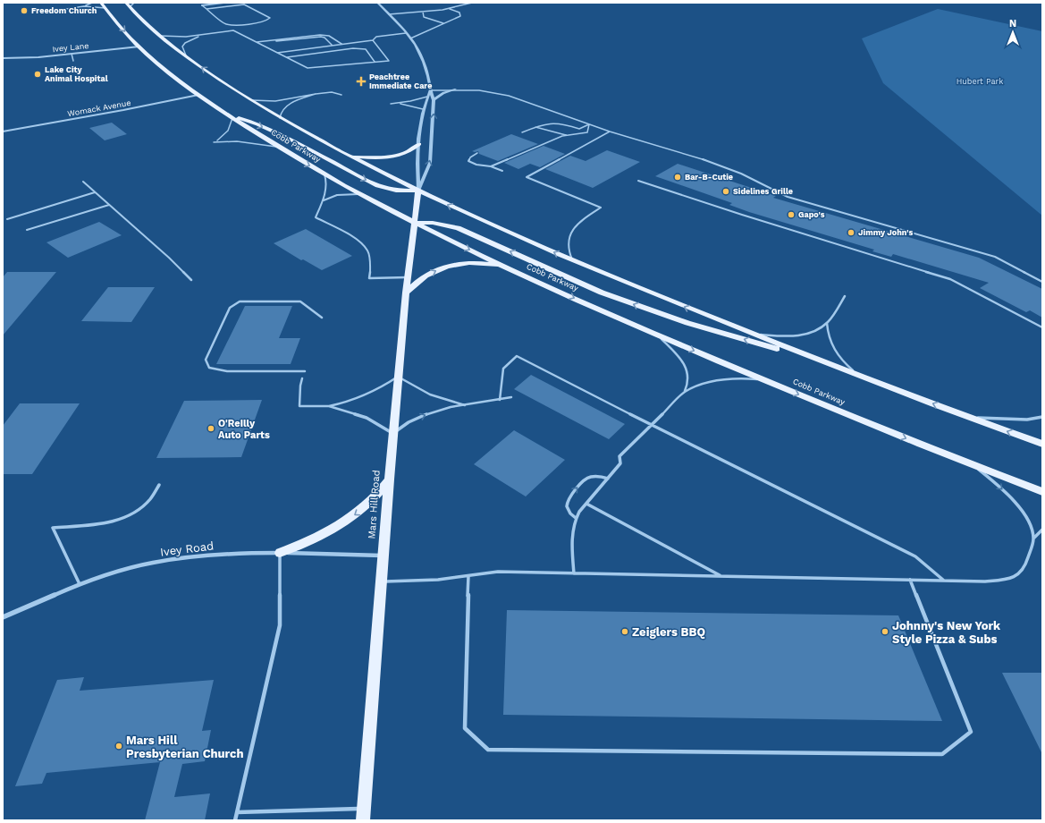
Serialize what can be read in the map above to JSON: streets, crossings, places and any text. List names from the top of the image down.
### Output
{
  "streets": {
    "main road": ["Cobb Parkway", "Mars Hill Road"],
    "street": ["Ivey Lane", "Womack Avenue", "Ivey Road"]
  },
  "crossings": [
    ["Ivey Lane", "Cobb Parkway"],
    ["Womack Avenue", "Cobb Parkway"],
    ["Cobb Parkway", "Mars Hill Road"],
    ["Mars Hill Road", "Ivey Road"]
  ],
  "parks": ["Hubert Park"],
  "places": {
    "other": [
      "Freedom Church",
      "Lake City Animal Hospital",
      "Bar-B-Cutie",
      "Sidelines Grille",
      "Gapo's",
      "Jimmy John's",
      "O'Reilly Auto Parts",
      "Zeiglers BBQ",
      "Johnny's New York Style Pizza & Subs",
      "Mars Hill Presbyterian Church"
    ],
    "health": ["Peachtree Immediate Care"]
  },
  "north": "top"
}
